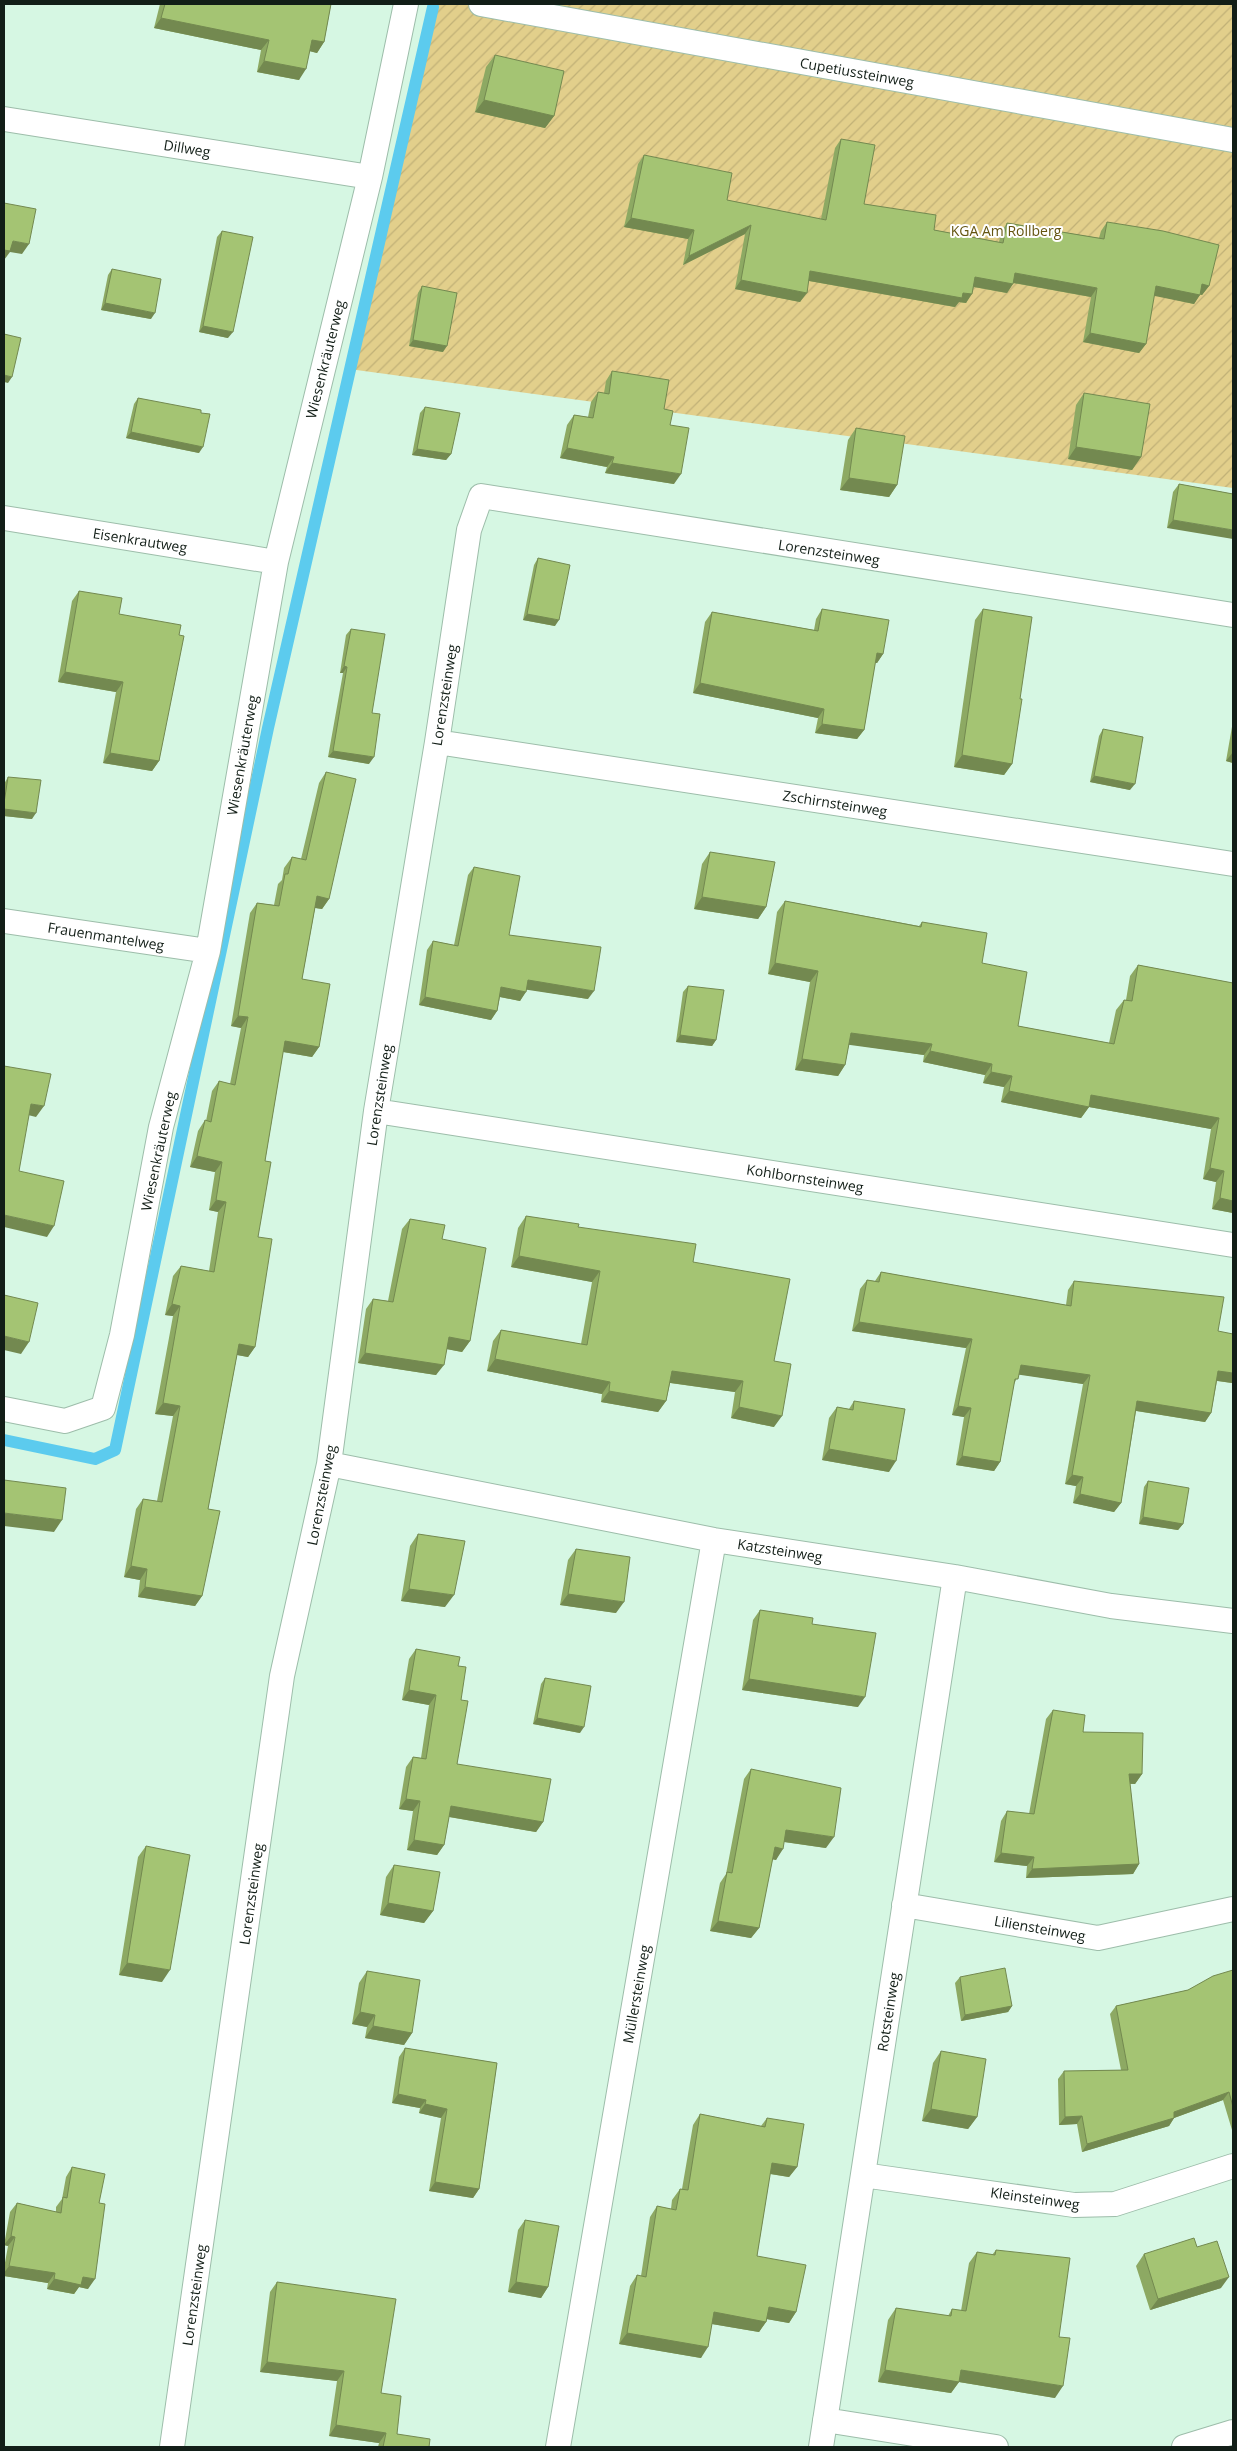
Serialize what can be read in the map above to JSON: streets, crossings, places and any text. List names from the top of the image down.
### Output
{
  "streets": {
    "lane": [
      "Cupetiussteinweg",
      "Dillweg",
      "Wiesenkräuterweg",
      "Eisenkrautweg",
      "Lorenzsteinweg",
      "Zschirnsteinweg",
      "Frauenmantelweg",
      "Kohlbornsteinweg",
      "Katzsteinweg",
      "Liliensteinweg",
      "Müllersteinweg",
      "Rotsteinweg",
      "Kleinsteinweg"
    ]
  },
  "crossings": [
    ["Dillweg", "Wiesenkräuterweg"],
    ["Wiesenkräuterweg", "Eisenkrautweg"],
    ["Wiesenkräuterweg", "Frauenmantelweg"],
    ["Lorenzsteinweg", "Zschirnsteinweg"],
    ["Lorenzsteinweg", "Kohlbornsteinweg"],
    ["Lorenzsteinweg", "Katzsteinweg"],
    ["Katzsteinweg", "Müllersteinweg"],
    ["Katzsteinweg", "Rotsteinweg"],
    ["Liliensteinweg", "Rotsteinweg"],
    ["Rotsteinweg", "Kleinsteinweg"]
  ],
  "parks": ["KGA Am Rollberg"]
}
